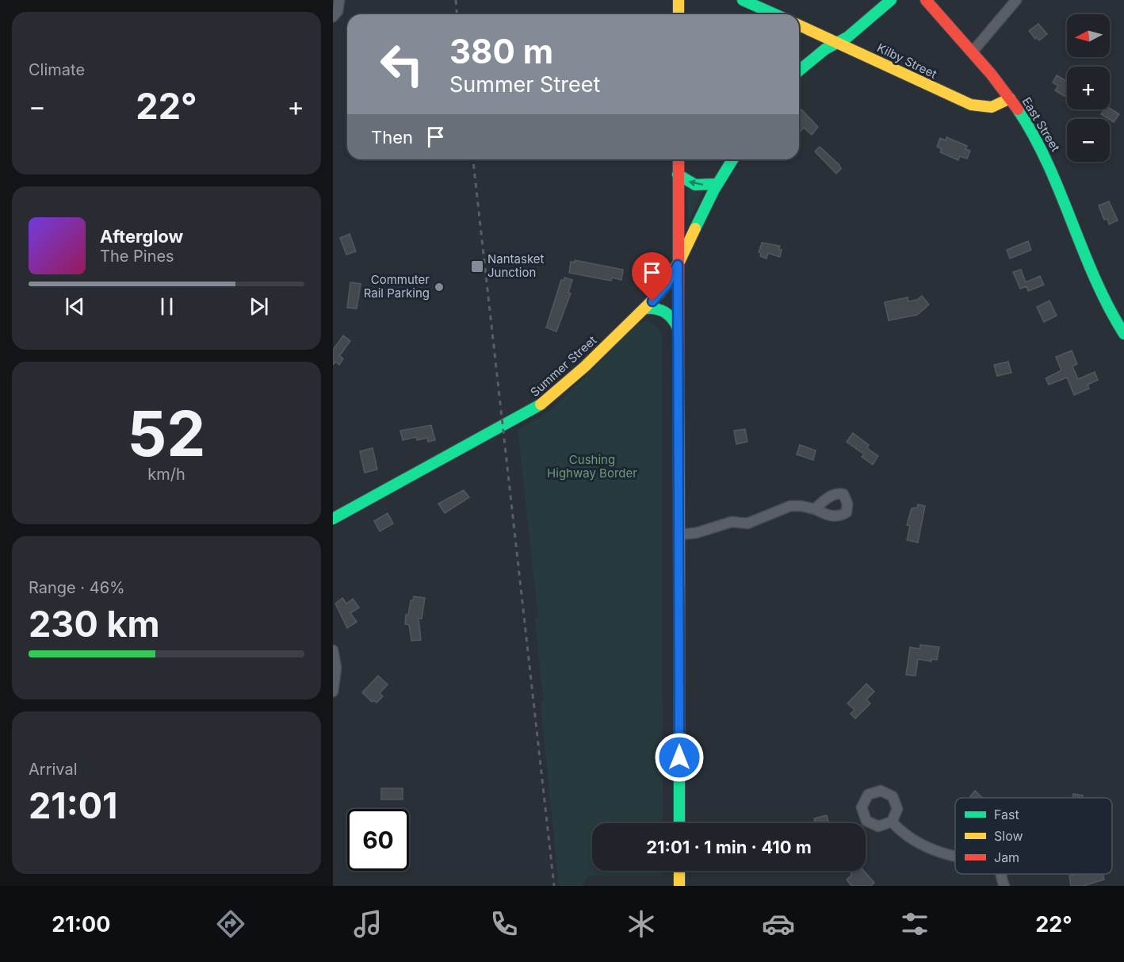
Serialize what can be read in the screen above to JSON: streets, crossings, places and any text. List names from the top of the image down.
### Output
{
  "streets": {
    "main road": ["Kilby Street", "East Street", "Summer Street"]
  },
  "crossings": [
    ["Kilby Street", "East Street"]
  ],
  "parks": ["Cushing Highway Border"],
  "places": {
    "transit": ["Nantasket Junction"],
    "other": ["Commuter Rail Parking"]
  },
  "legend": ["Fast", "Slow", "Jam"],
  "north": "left",
  "page": {
    "tile": [
      "Climate",
      ["52", "km/h"],
      ["Range · 46%", "230 km"],
      ["Arrival", "21:01"]
    ],
    "map_buttons": ["+", "−"],
    "turn": ["380 m", "Summer Street"],
    "heat": ["−", "22°", "+"],
    "then": "Then",
    "song": ["Afterglow", "The Pines"],
    "limit": "60",
    "trip": "21:01 · 1 min · 410 m",
    "tabs": ["21:00", "22°"]
  }
}
